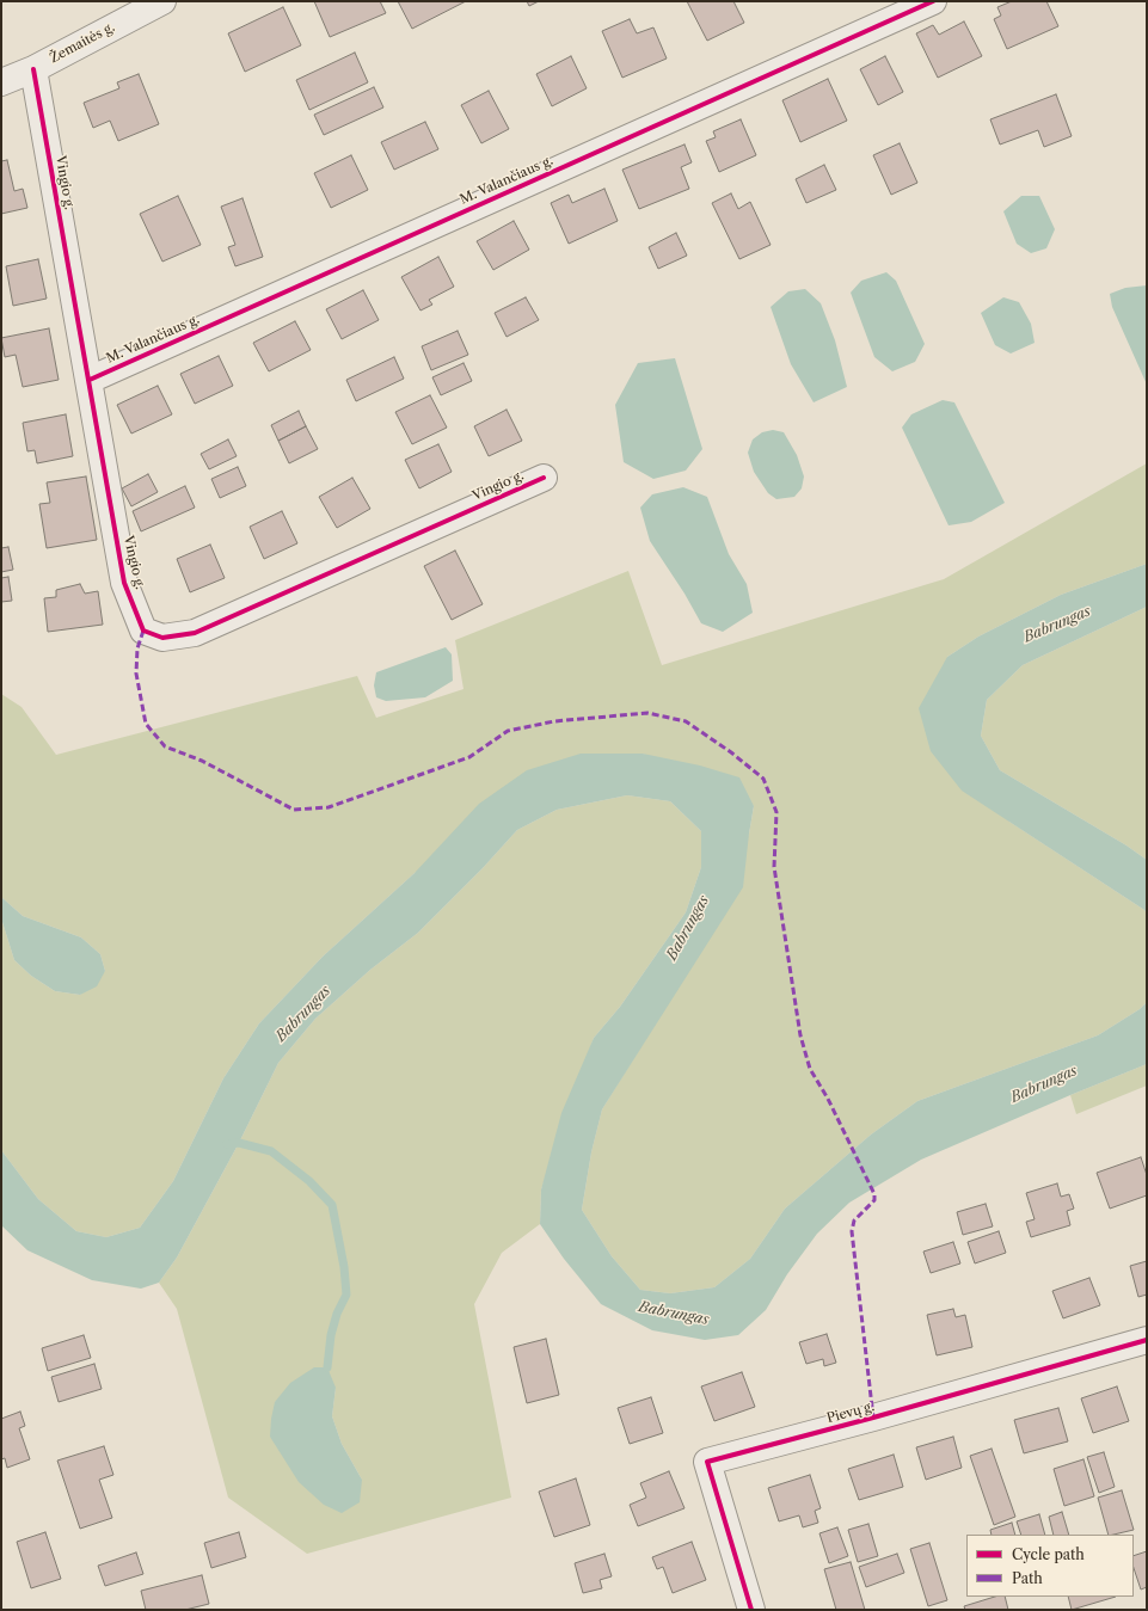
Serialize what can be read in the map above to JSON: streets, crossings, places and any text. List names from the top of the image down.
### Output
{
  "streets": {
    "street": [
      "Žemaitės g.",
      "M. Valančiaus g.",
      "Vingio g.",
      "Pievų g."
    ]
  },
  "crossings": [
    ["Žemaitės g.", "Vingio g."],
    ["M. Valančiaus g.", "Vingio g."]
  ],
  "water": ["Babrungas"],
  "legend": ["Cycle path", "Path"]
}
